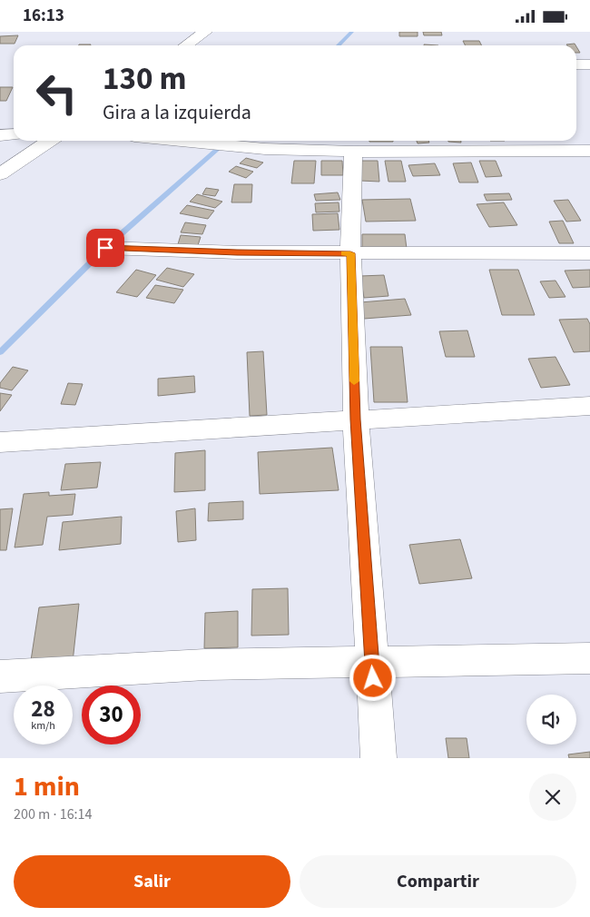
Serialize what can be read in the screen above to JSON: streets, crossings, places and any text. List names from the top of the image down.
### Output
{
  "page": {
    "status": "16:13",
    "turn": ["130 m", "Gira a la izquierda"],
    "speed": "28 km/h",
    "limit": "30",
    "heading": ["1 min", "200 m · 16:14"],
    "buttons": ["Salir", "Compartir"]
  }
}
